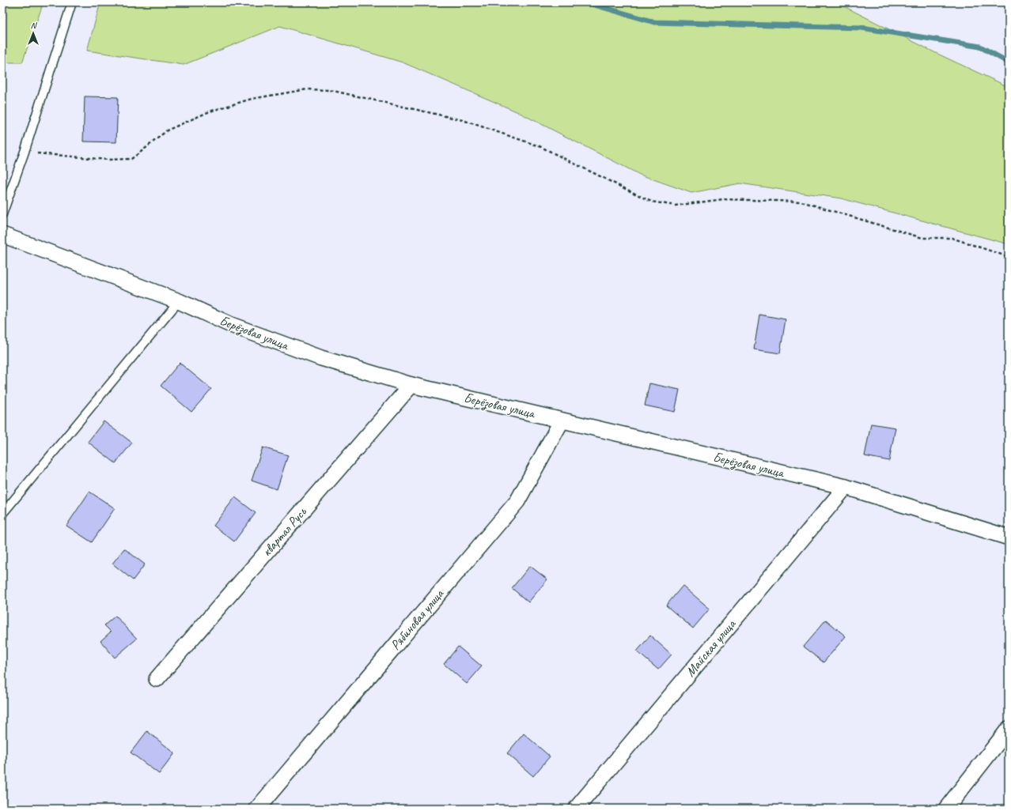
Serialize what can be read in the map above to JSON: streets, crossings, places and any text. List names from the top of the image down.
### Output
{
  "streets": {
    "street": [
      "Берёзовая улица",
      "квартал Русь",
      "Рябиновая улица",
      "Майская улица"
    ]
  },
  "crossings": [
    ["Берёзовая улица", "квартал Русь"],
    ["Берёзовая улица", "Рябиновая улица"],
    ["Берёзовая улица", "Майская улица"]
  ],
  "north": "top"
}
